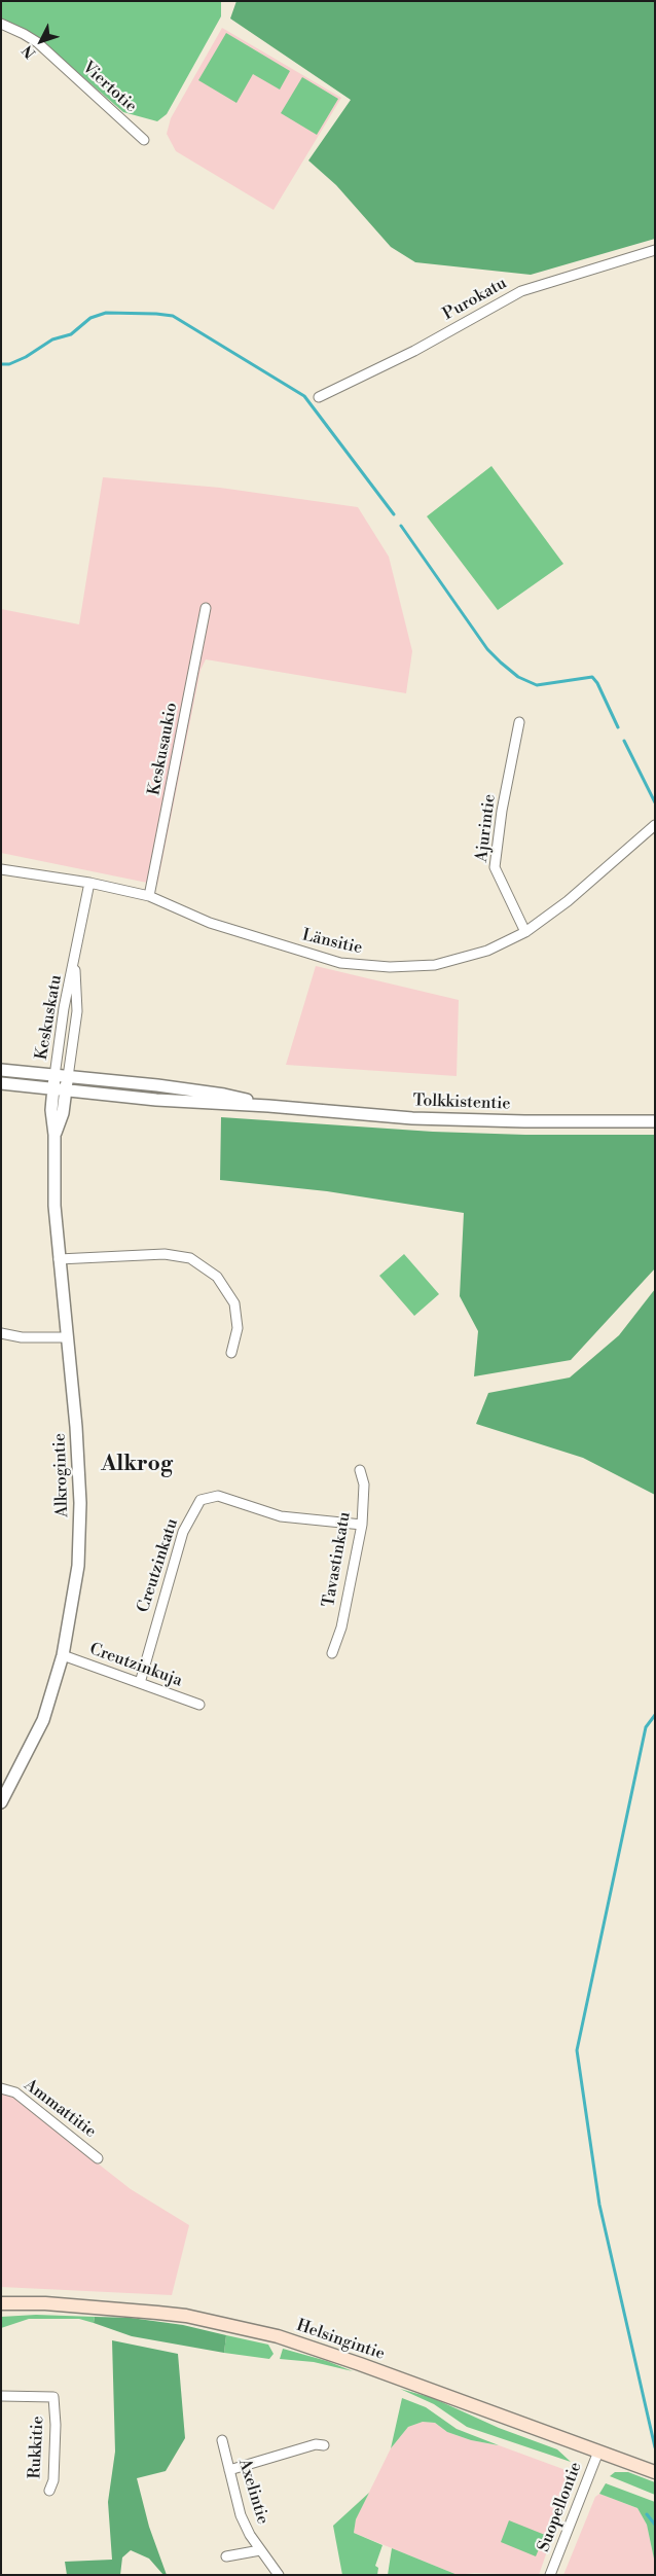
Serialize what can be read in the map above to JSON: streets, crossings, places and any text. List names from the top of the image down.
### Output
{
  "streets": {
    "main road": ["Helsingintie"],
    "street": [
      "Viertotie",
      "Purokatu",
      "Keskusaukio",
      "Ajurintie",
      "Länsitie",
      "Keskuskatu",
      "Tolkkistentie",
      "Alkrogintie",
      "Tavastinkatu",
      "Creutzinkatu",
      "Creutzinkuja",
      "Ammattitie",
      "Rukkitie",
      "Axelintie",
      "Suopellontie"
    ]
  },
  "crossings": [
    ["Keskusaukio", "Länsitie"],
    ["Ajurintie", "Länsitie"],
    ["Länsitie", "Keskuskatu"],
    ["Keskuskatu", "Tolkkistentie"],
    ["Keskuskatu", "Alkrogintie"],
    ["Tolkkistentie", "Alkrogintie"],
    ["Alkrogintie", "Creutzinkuja"],
    ["Tavastinkatu", "Creutzinkatu"],
    ["Creutzinkatu", "Creutzinkuja"],
    ["Helsingintie", "Suopellontie"]
  ],
  "districts": ["Alkrog"],
  "north": "bottom left"
}
